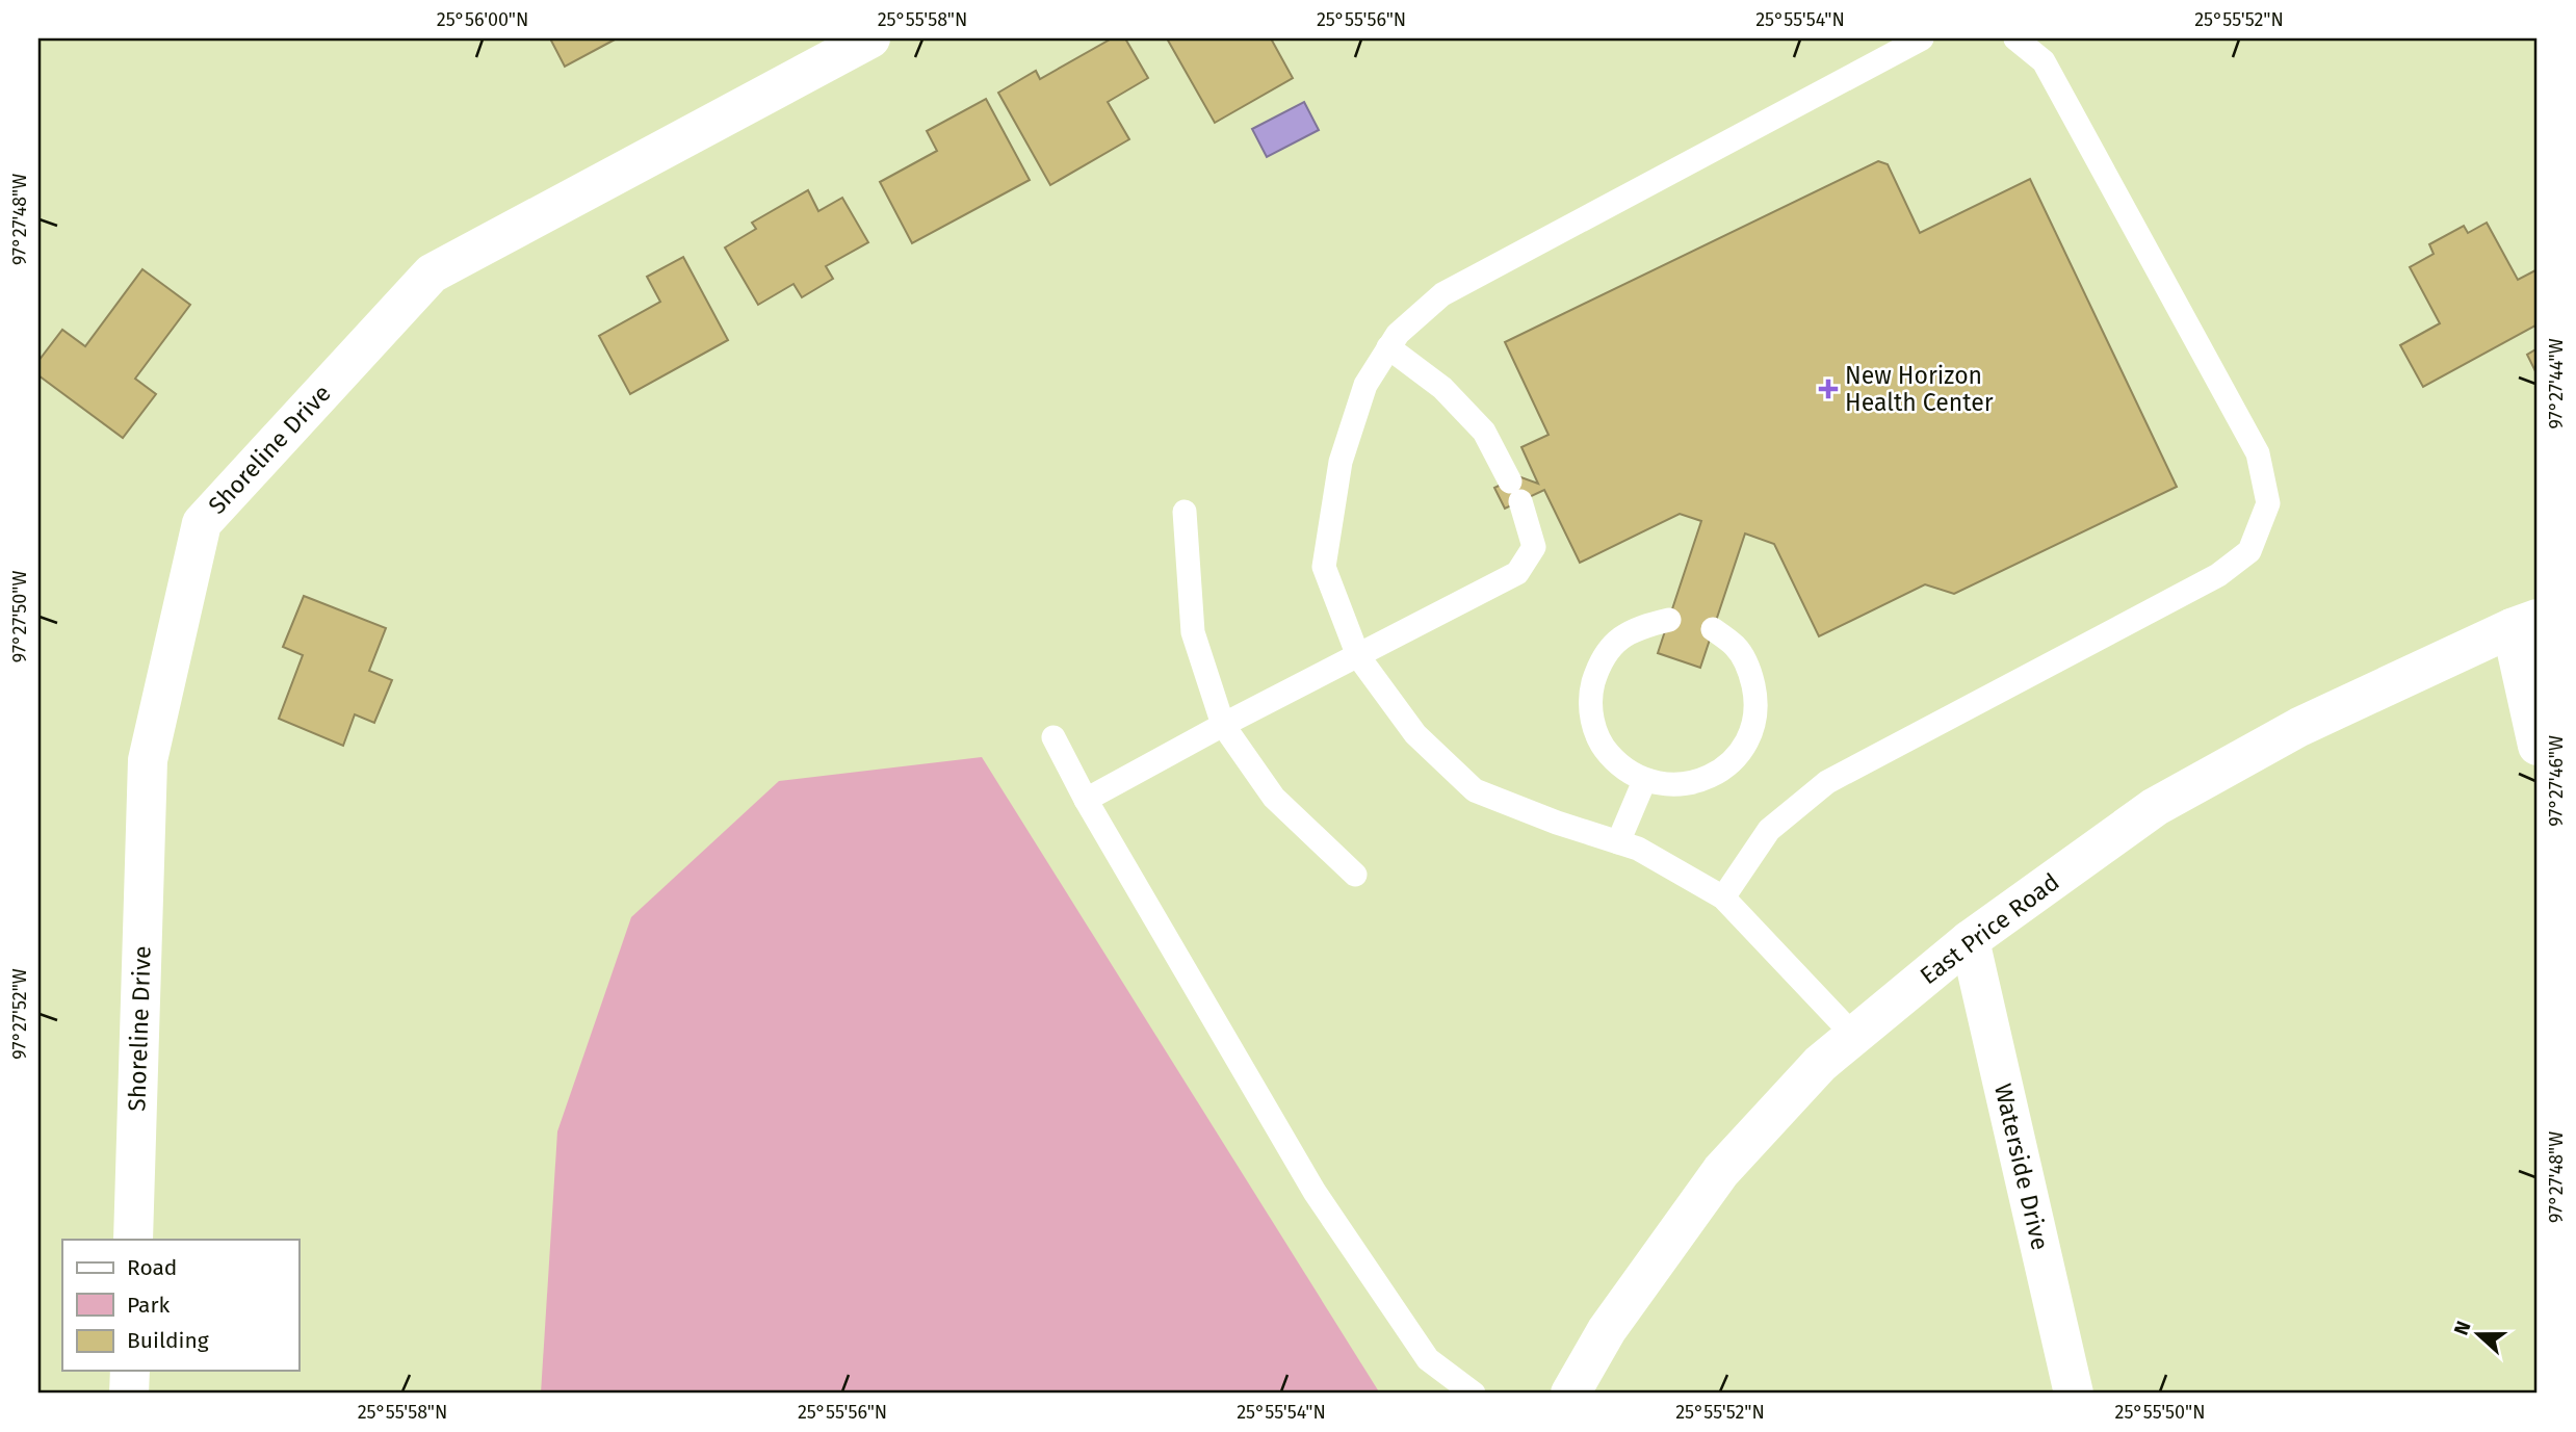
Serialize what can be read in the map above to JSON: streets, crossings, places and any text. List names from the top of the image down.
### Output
{
  "streets": {
    "street": ["Shoreline Drive", "East Price Road", "Waterside Drive"]
  },
  "crossings": [
    ["East Price Road", "Waterside Drive"]
  ],
  "places": {
    "health": ["New Horizon Health Center"]
  },
  "legend": ["Road", "Park", "Building"],
  "north": "left",
  "coordinates": [
    "25°56'00\"N",
    "25°55'58\"N",
    "25°55'56\"N",
    "25°55'54\"N",
    "25°55'52\"N",
    "97°27'48\"W",
    "97°27'44\"W",
    "97°27'50\"W",
    "97°27'46\"W",
    "97°27'52\"W",
    "25°55'50\"N"
  ]
}
